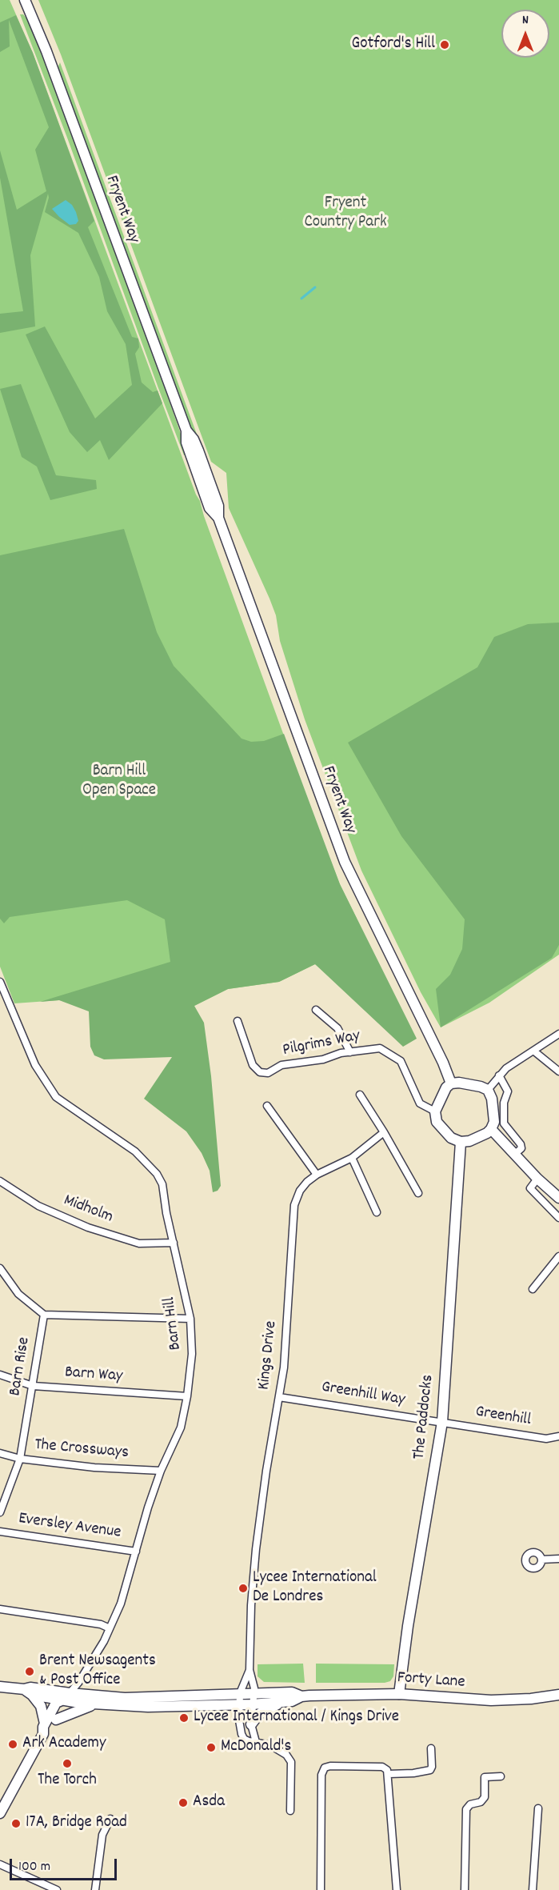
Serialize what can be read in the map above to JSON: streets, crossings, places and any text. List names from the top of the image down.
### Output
{
  "streets": {
    "main road": ["Fryent Way", "The Paddocks", "Forty Lane"],
    "street": [
      "Pilgrims Way",
      "Midholm",
      "Barn Hill",
      "Kings Drive",
      "Barn Rise",
      "Barn Way",
      "Greenhill Way",
      "Greenhill",
      "The Crossways",
      "Eversley Avenue"
    ]
  },
  "crossings": [
    ["Fryent Way", "Pilgrims Way"],
    ["Fryent Way", "The Paddocks"],
    ["Pilgrims Way", "The Paddocks"],
    ["Midholm", "Barn Hill"],
    ["Barn Hill", "Barn Way"],
    ["Barn Hill", "The Crossways"],
    ["Barn Hill", "Eversley Avenue"],
    ["Kings Drive", "Greenhill Way"],
    ["Barn Rise", "Barn Way"],
    ["Barn Rise", "The Crossways"],
    ["Greenhill Way", "The Paddocks"],
    ["Greenhill Way", "Greenhill"],
    ["The Paddocks", "Greenhill"],
    ["The Paddocks", "Forty Lane"]
  ],
  "parks": ["Fryent Country Park", "Barn Hill Open Space"],
  "places": [
    "Gotford's Hill",
    "Lycee International De Londres",
    "Brent Newsagents & Post Office",
    "Lycee International / Kings Drive",
    "Ark Academy",
    "McDonald's",
    "The Torch",
    "Asda",
    "17A, Bridge Road"
  ],
  "scale_bar": "100 m",
  "north": "top"
}
